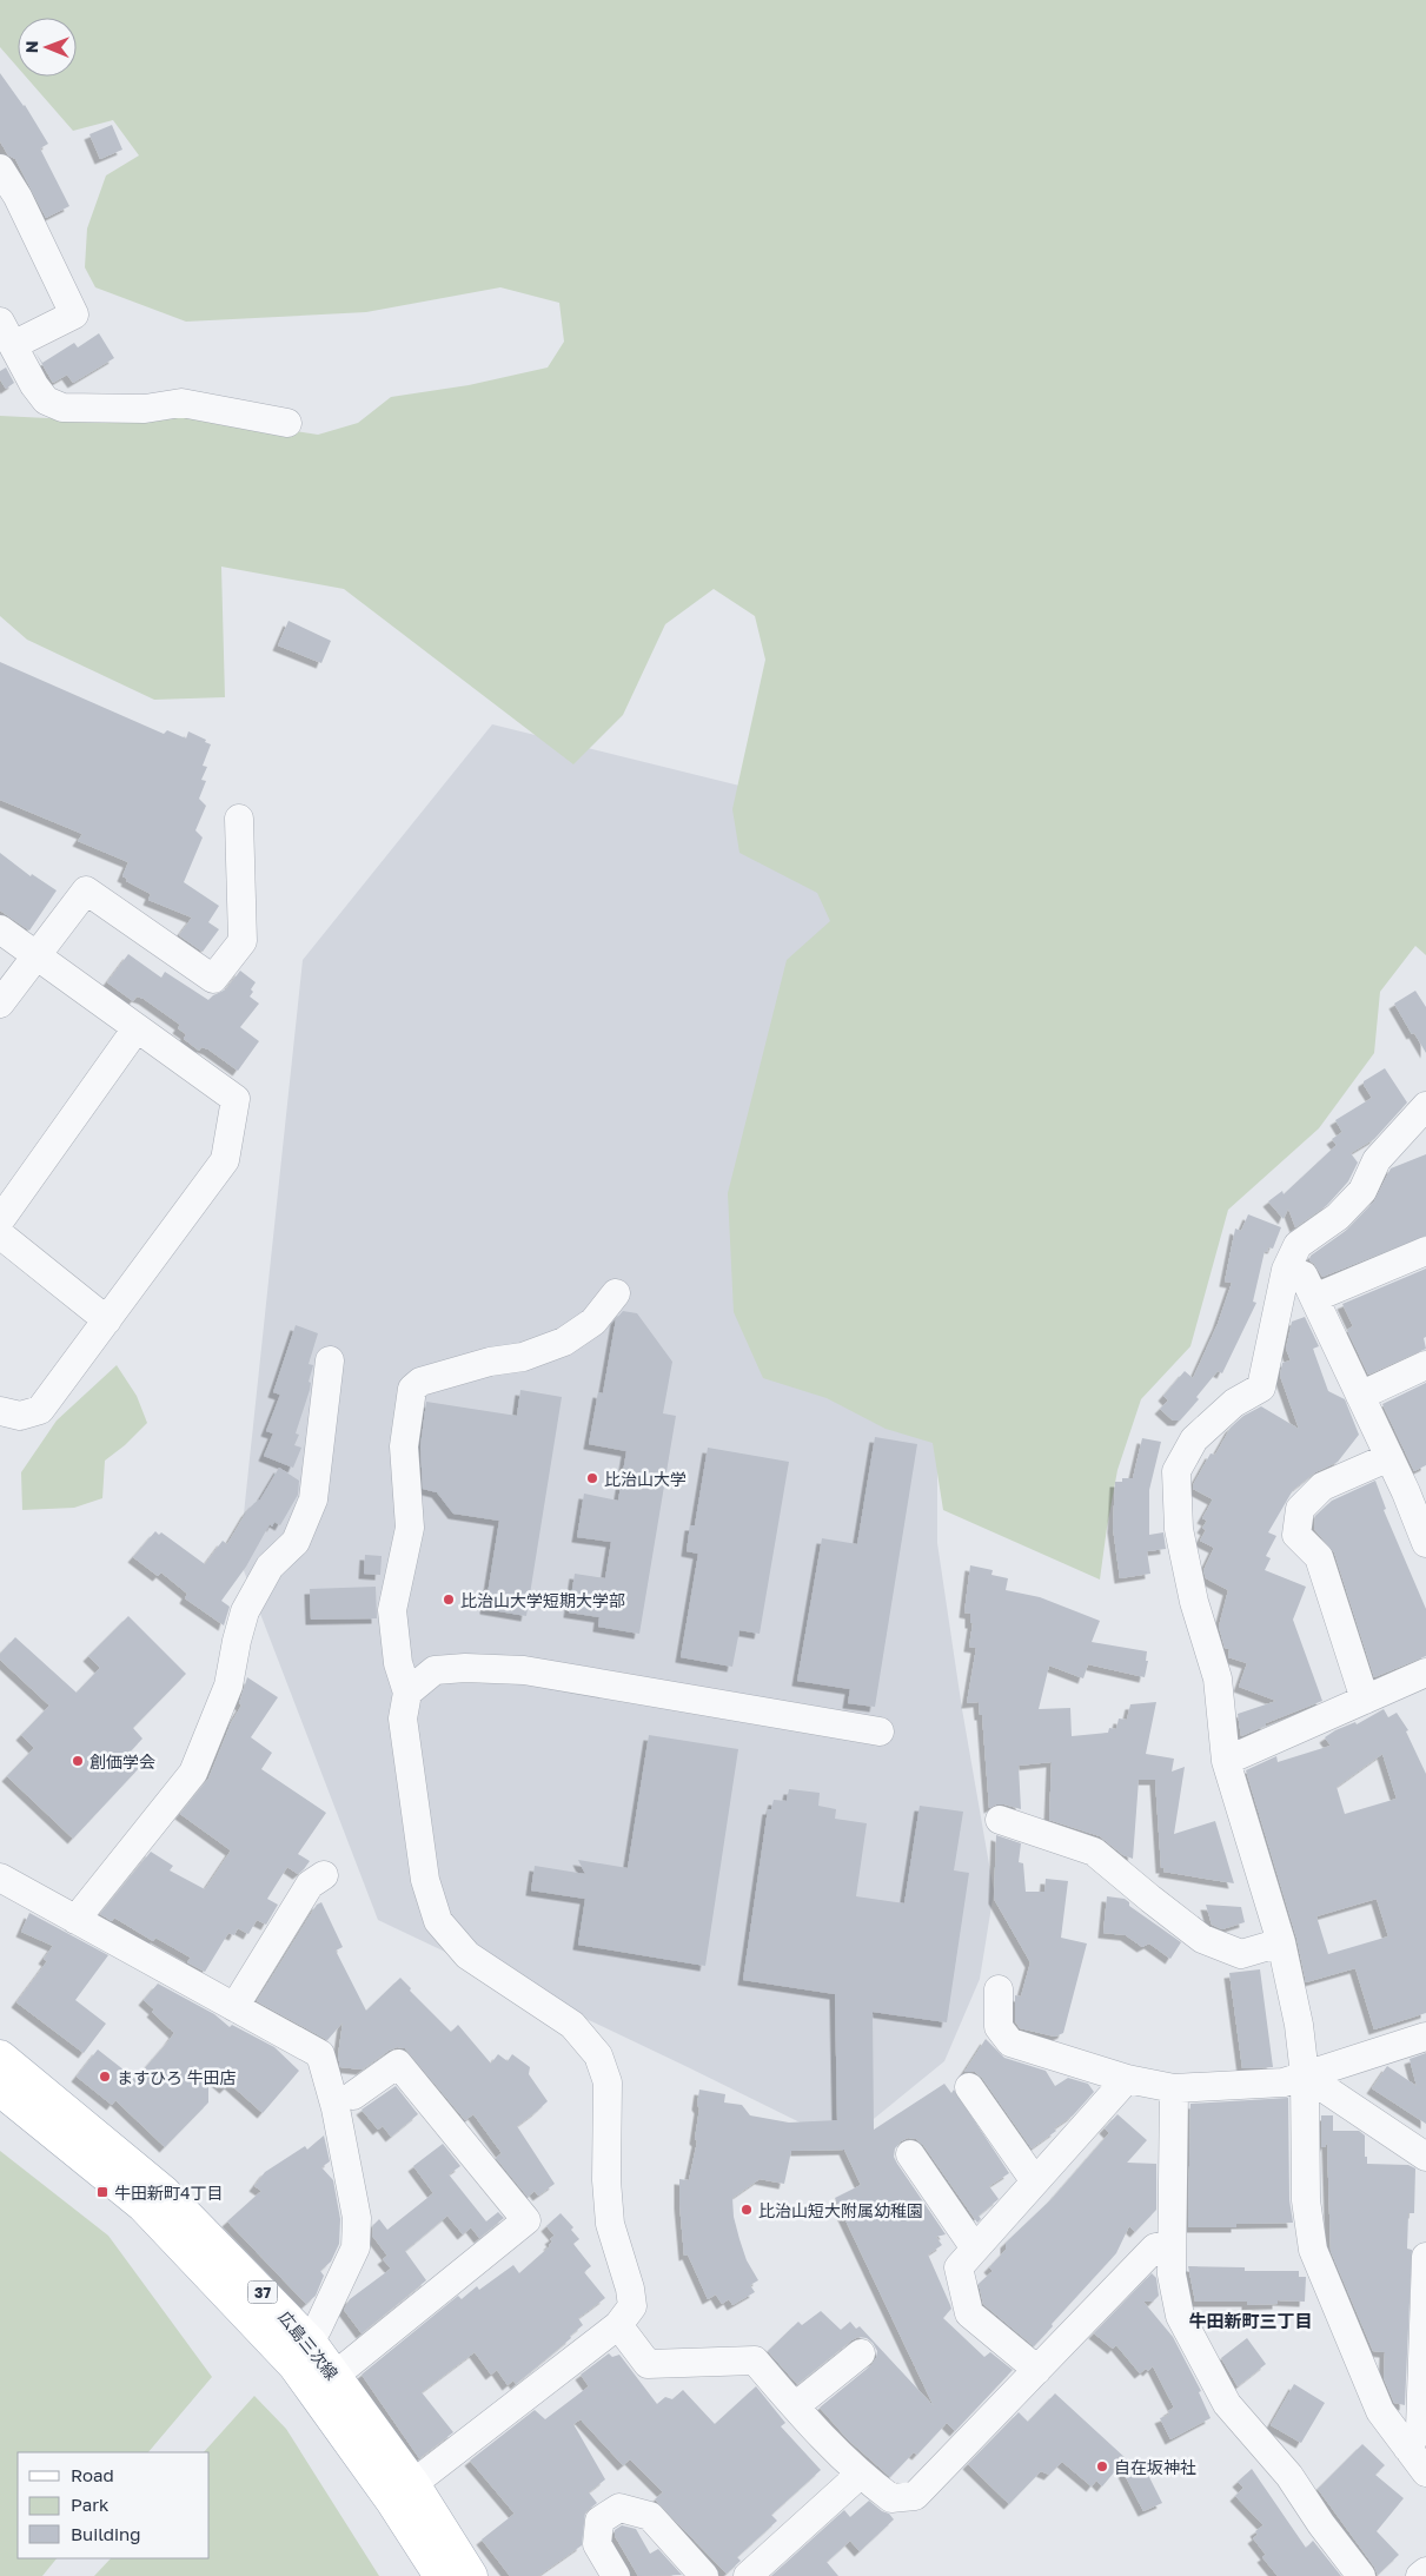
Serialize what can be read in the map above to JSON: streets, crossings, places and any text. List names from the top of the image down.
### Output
{
  "streets": {
    "main road": ["37", "広島三次線"]
  },
  "districts": ["牛田新町三丁目"],
  "places": {
    "other": [
      "比治山大学",
      "比治山大学短期大学部",
      "創価学会",
      "ますひろ 牛田店",
      "比治山短大附属幼稚園",
      "自在坂神社"
    ],
    "transit": ["牛田新町4丁目"]
  },
  "legend": ["Road", "Park", "Building"],
  "north": "left"
}
